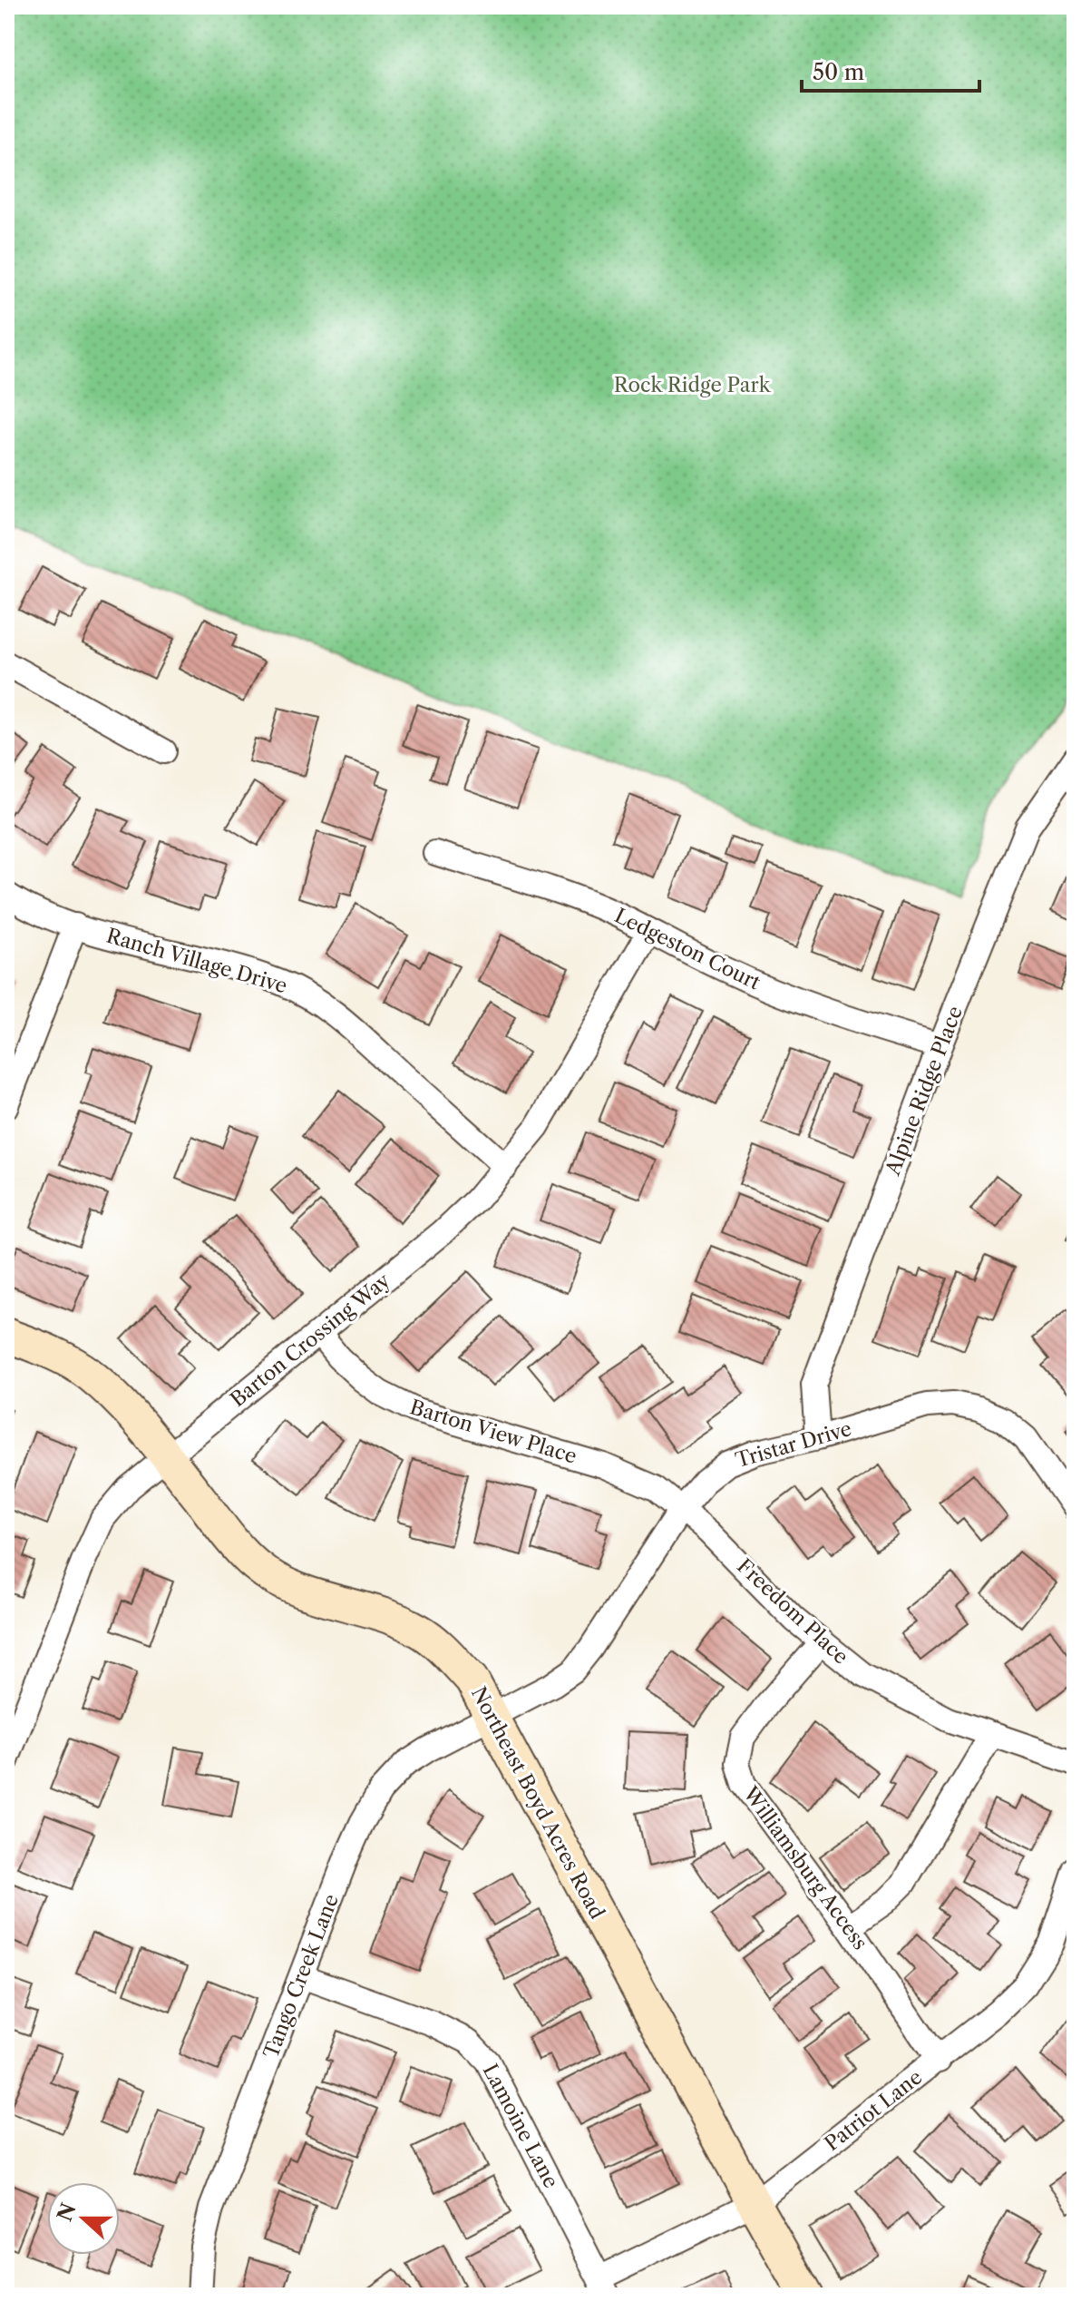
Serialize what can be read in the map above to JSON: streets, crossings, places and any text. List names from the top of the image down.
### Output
{
  "streets": {
    "street": [
      "Ledgeston Court",
      "Ranch Village Drive",
      "Alpine Ridge Place",
      "Barton Crossing Way",
      "Barton View Place",
      "Tristar Drive",
      "Freedom Place",
      "Northeast Boyd Acres Road",
      "Williamsburg Access",
      "Tango Creek Lane",
      "Patriot Lane",
      "Lamoine Lane"
    ]
  },
  "crossings": [
    ["Ledgeston Court", "Alpine Ridge Place"],
    ["Ledgeston Court", "Barton Crossing Way"],
    ["Ranch Village Drive", "Barton Crossing Way"],
    ["Alpine Ridge Place", "Tristar Drive"],
    ["Barton Crossing Way", "Barton View Place"],
    ["Barton Crossing Way", "Northeast Boyd Acres Road"],
    ["Barton View Place", "Tristar Drive"],
    ["Barton View Place", "Freedom Place"],
    ["Tristar Drive", "Freedom Place"],
    ["Tristar Drive", "Northeast Boyd Acres Road"],
    ["Tristar Drive", "Tango Creek Lane"],
    ["Freedom Place", "Williamsburg Access"],
    ["Northeast Boyd Acres Road", "Tango Creek Lane"],
    ["Northeast Boyd Acres Road", "Patriot Lane"],
    ["Williamsburg Access", "Patriot Lane"],
    ["Tango Creek Lane", "Lamoine Lane"],
    ["Patriot Lane", "Lamoine Lane"]
  ],
  "parks": ["Rock Ridge Park"],
  "scale_bar": "50 m",
  "north": "left"
}
